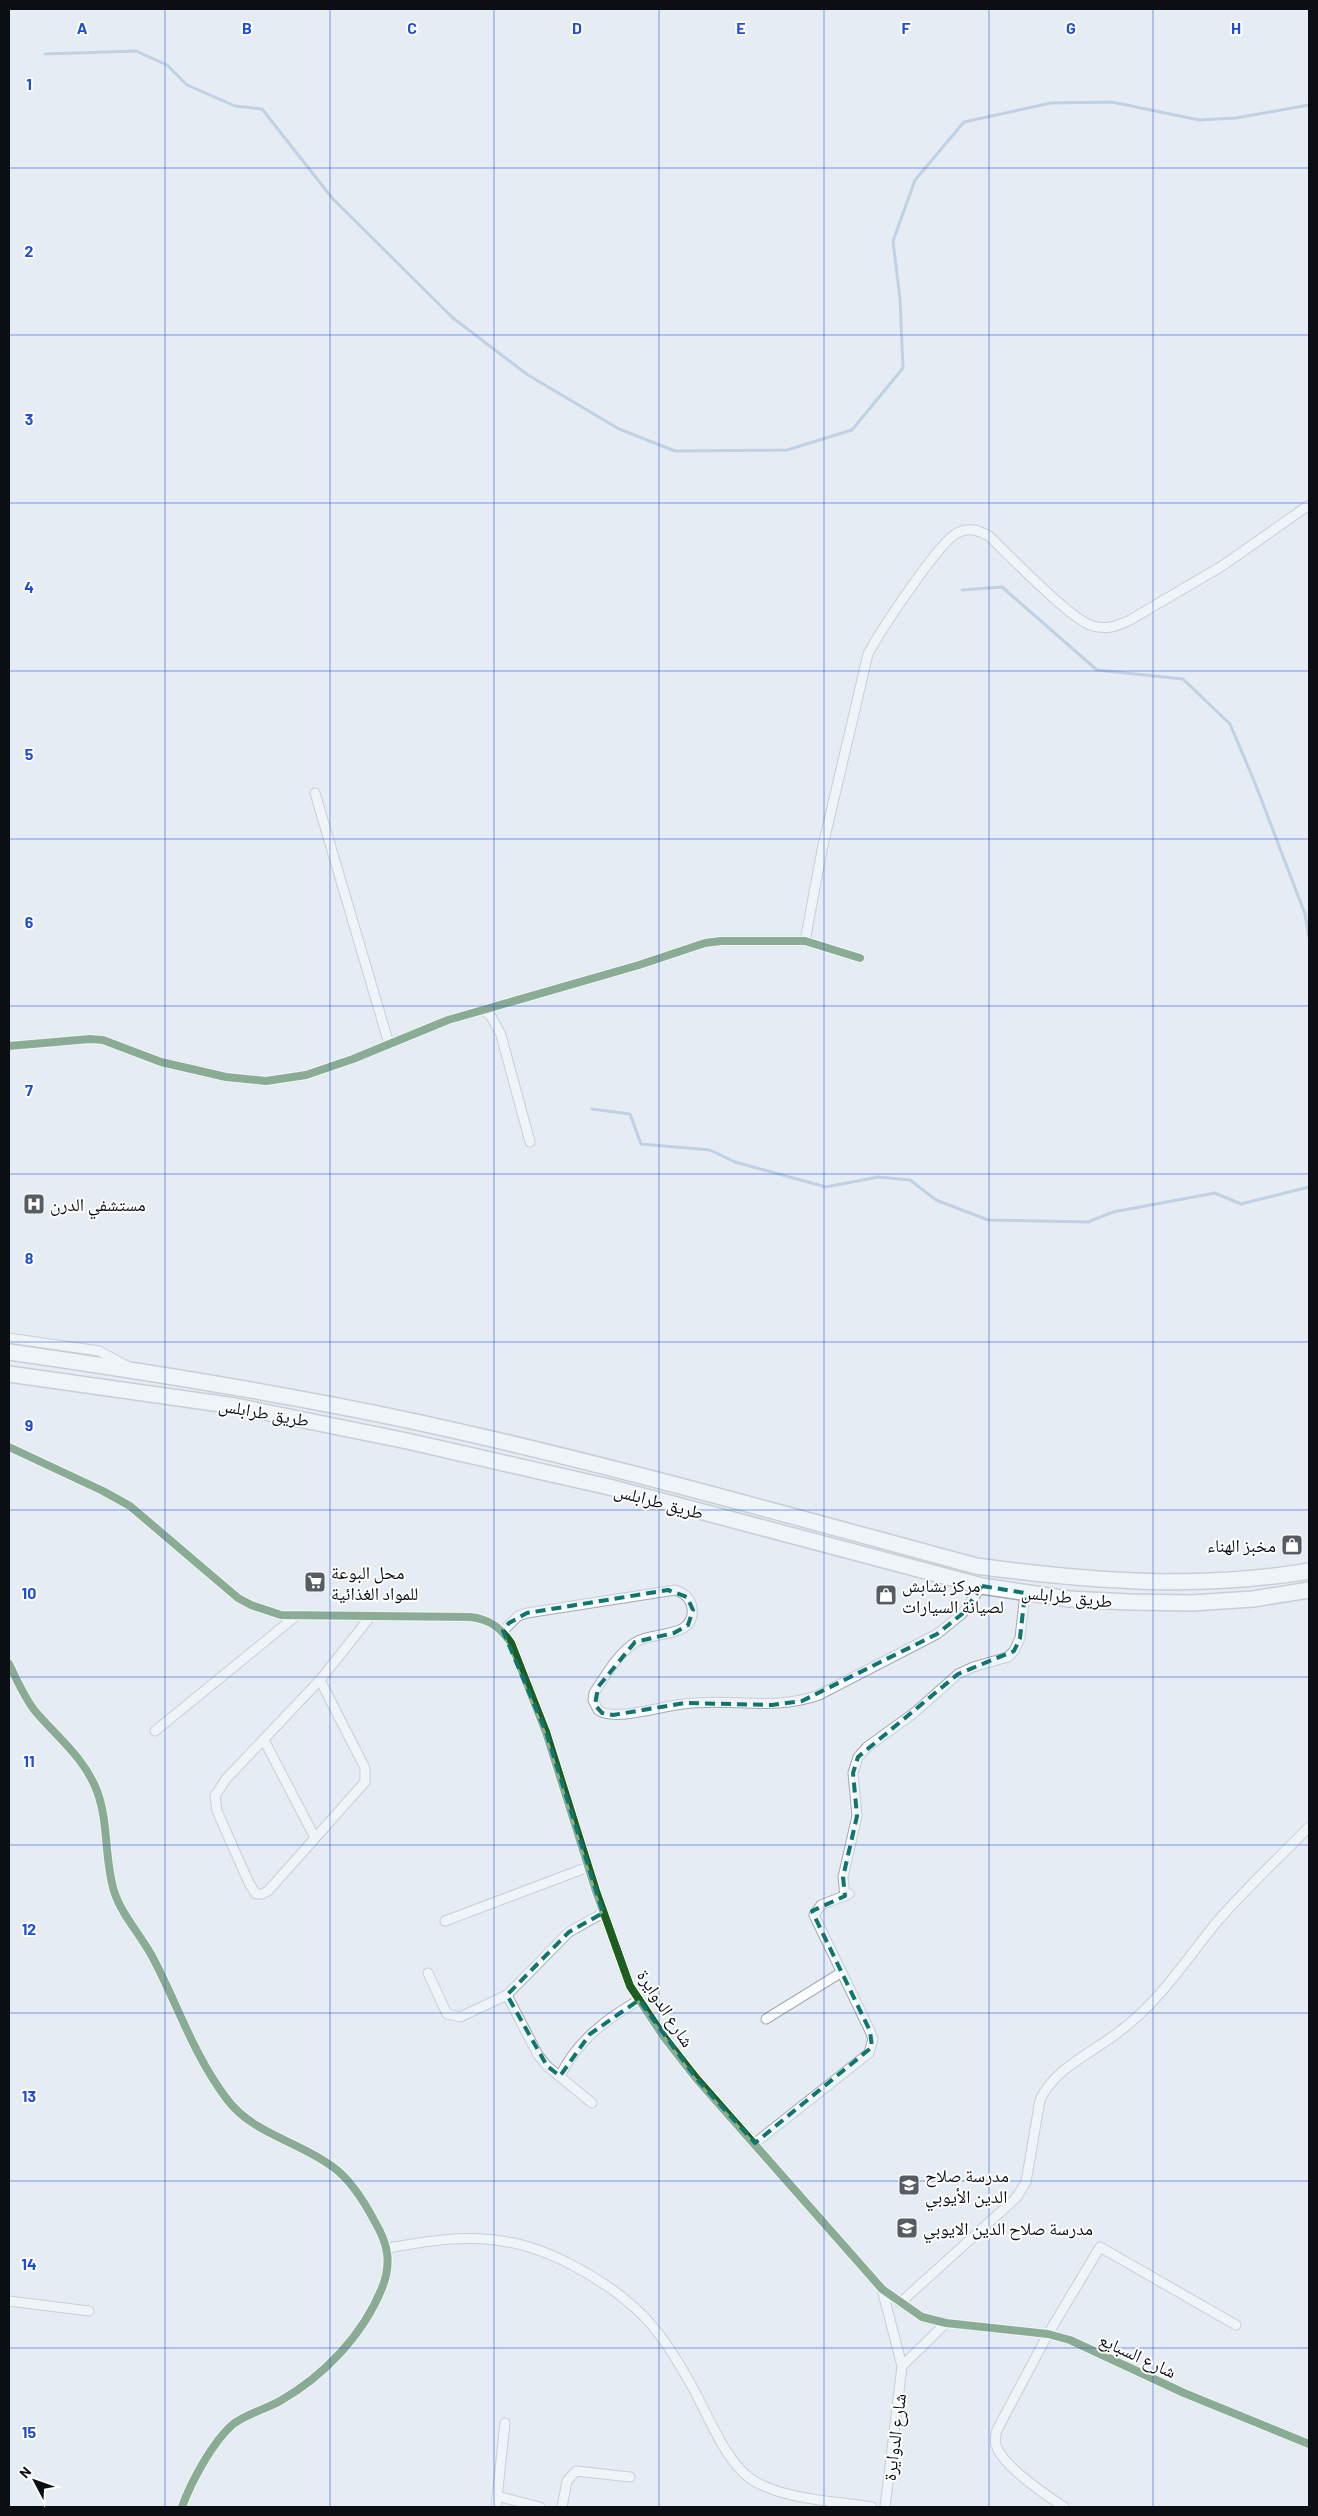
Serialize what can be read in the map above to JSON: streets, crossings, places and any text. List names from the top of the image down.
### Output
{
  "streets": {
    "highway": ["طريق طرابلس"],
    "street": ["شارع الدوايرة", "شارع السبايع"]
  },
  "crossings": [
    ["شارع الدوايرة", "شارع السبايع"]
  ],
  "places": {
    "hospital": ["مستشفي الدرن"],
    "shop": ["مخبز الهناء", "مركز بشابش لصيانة السيارات"],
    "supermarket": ["محل البوعة للمواد الغذائية"],
    "school or university": ["مدرسة صلاح الدين الأيوبي", "مدرسة صلاح الدين الايوبي"]
  },
  "north": "top left",
  "grid": {
    "columns": [
      "A",
      "B",
      "C",
      "D",
      "E",
      "F",
      "G",
      "H"
    ],
    "rows": [
      "1",
      "2",
      "3",
      "4",
      "5",
      "6",
      "7",
      "8",
      "9",
      "10",
      "11",
      "12",
      "13",
      "14",
      "15"
    ]
  }
}
